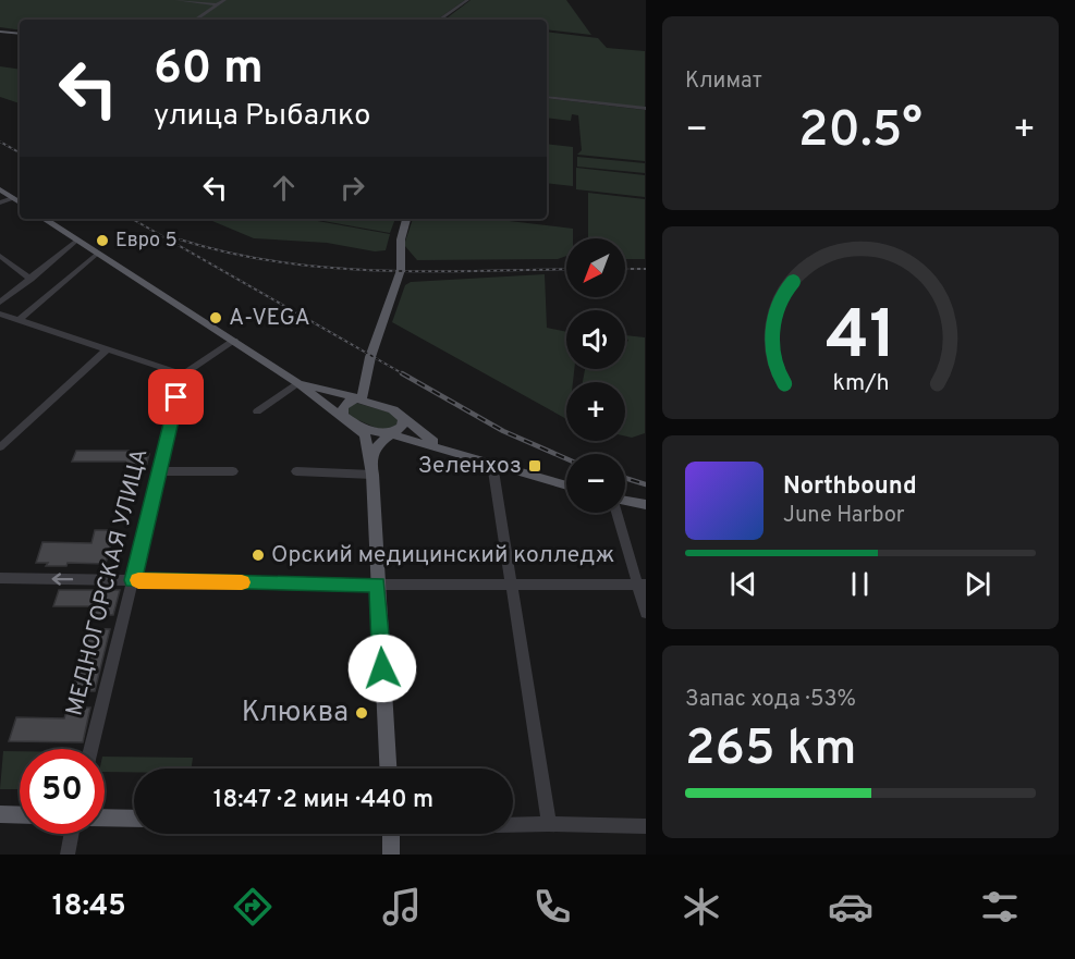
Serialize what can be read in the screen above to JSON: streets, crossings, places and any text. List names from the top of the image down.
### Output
{
  "streets": {
    "street": ["МЕДНОГОРСКАЯ УЛИЦА"]
  },
  "places": {
    "other": [
      "Евро 5",
      "A-VEGA",
      "Орский медицинский колледж",
      "Клюква"
    ],
    "transit": ["Зеленхоз"]
  },
  "north": "bottom left",
  "page": {
    "tile": [
      "Климат",
      ["Запас хода · 53%", "265 km"]
    ],
    "turn": ["60 m", "улица Рыбалко"],
    "heat": ["−", "20.5°", "+"],
    "map_buttons": ["+", "−"],
    "song": ["Northbound", "June Harbor"],
    "limit": "50",
    "trip": "18:47 · 2 мин · 440 m",
    "tabs": "18:45",
    "gauge": ["41", "km/h"]
  }
}
